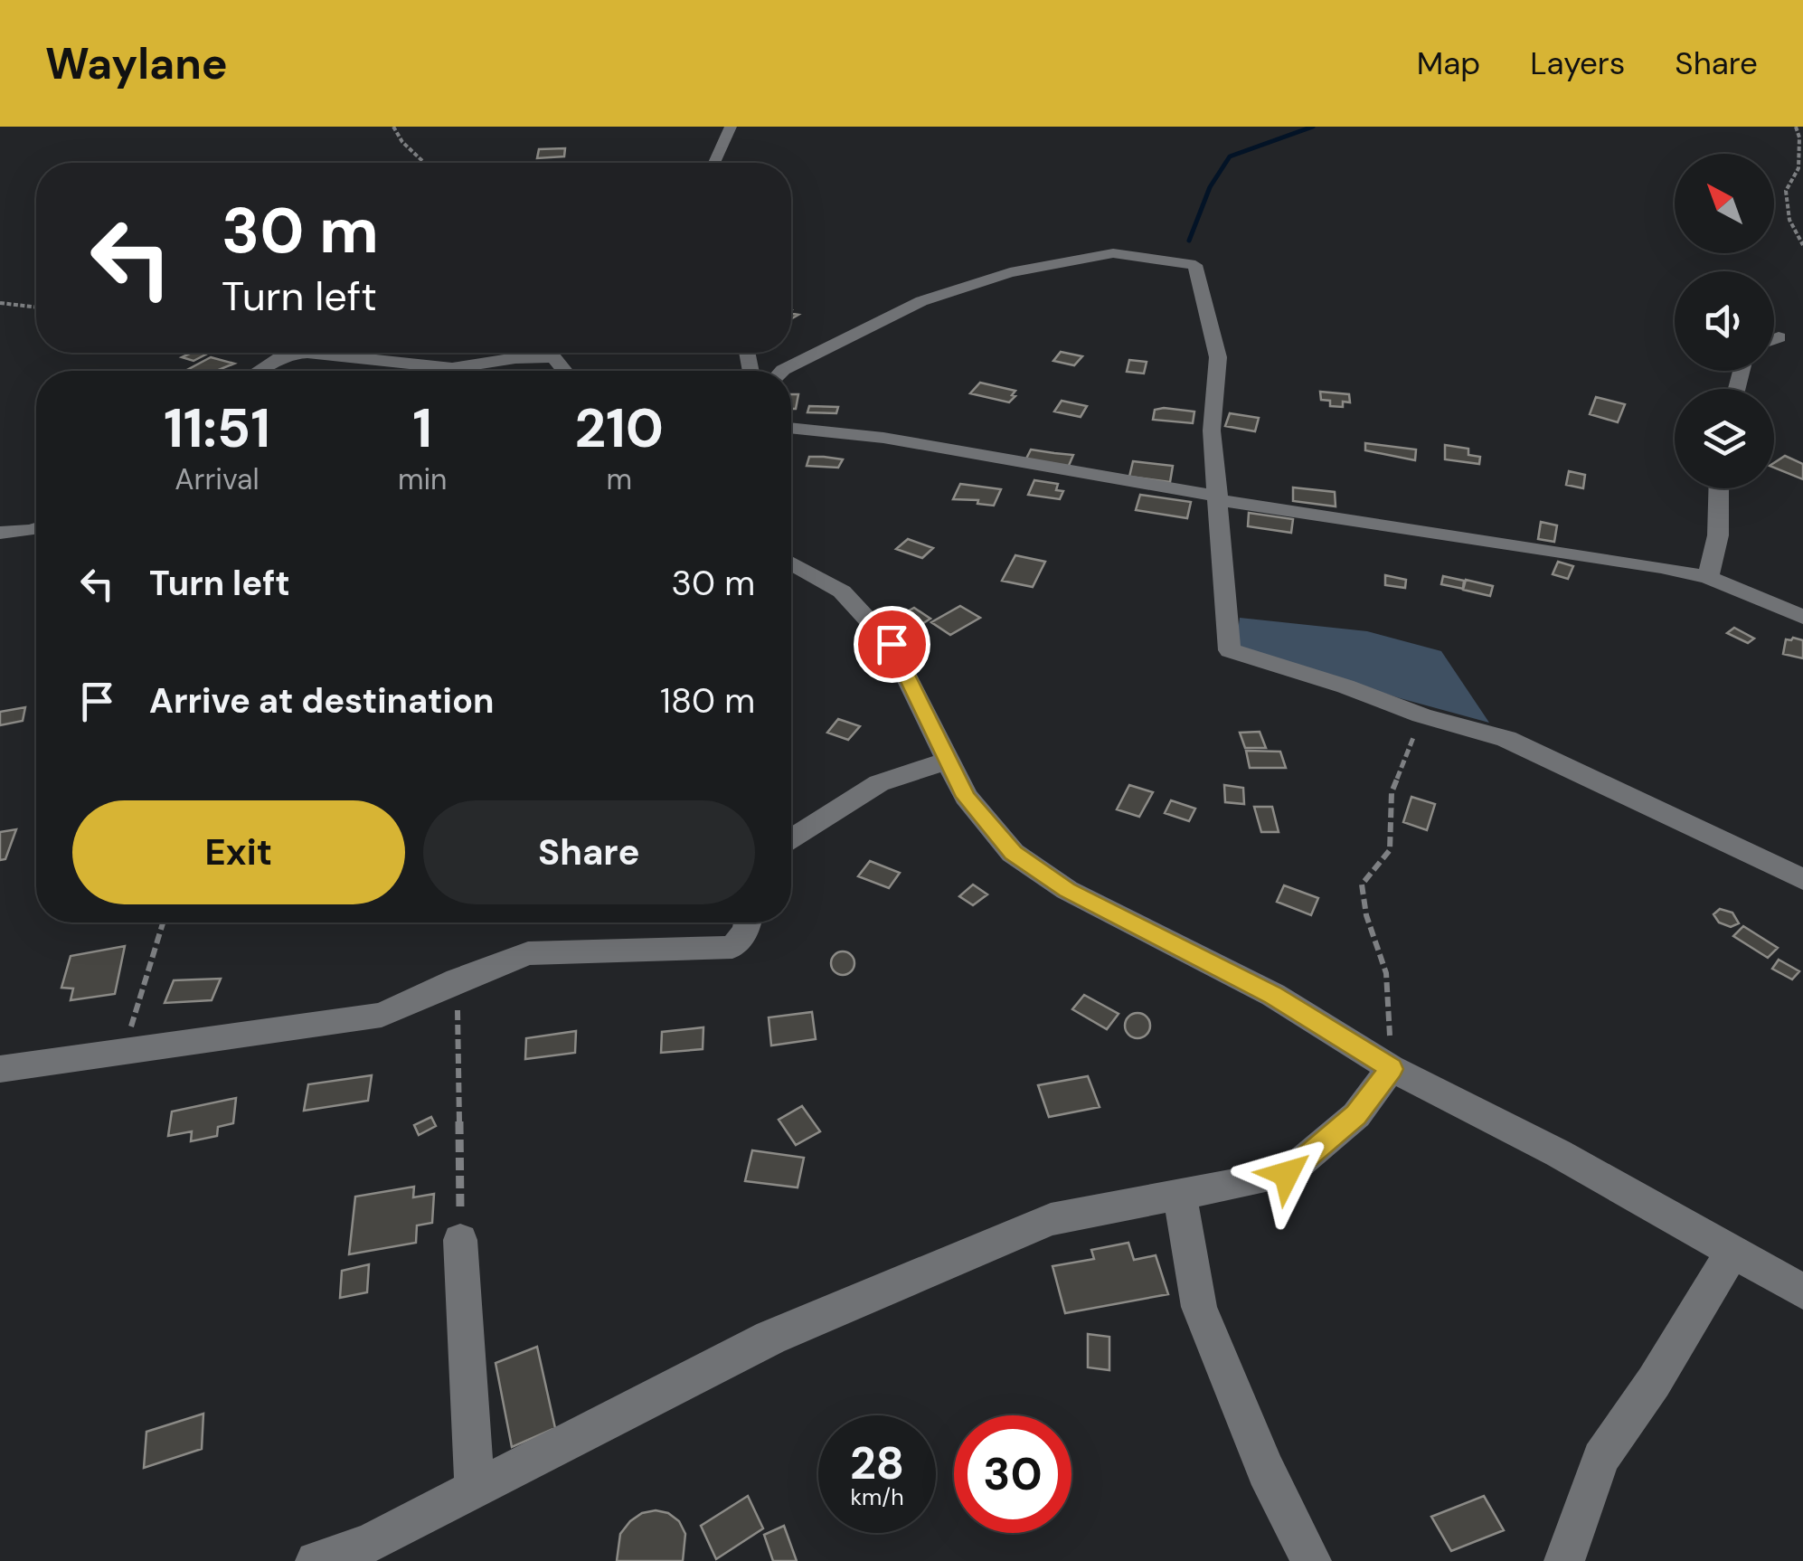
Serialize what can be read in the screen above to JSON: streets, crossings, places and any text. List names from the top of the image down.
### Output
{
  "north": "top left",
  "page": {
    "header": "Waylane",
    "nav": ["Map", "Layers", "Share"],
    "turn": ["30 m", "Turn left"],
    "eta": [
      "11:51",
      "Arrival",
      "1",
      "min",
      "210",
      "m"
    ],
    "list": [
      {
        "name": "Turn left",
        "value": "30 m"
      },
      {
        "name": "Arrive at destination",
        "value": "180 m"
      }
    ],
    "buttons": ["Exit", "Share"],
    "speed": "28 km/h",
    "limit": "30"
  }
}
